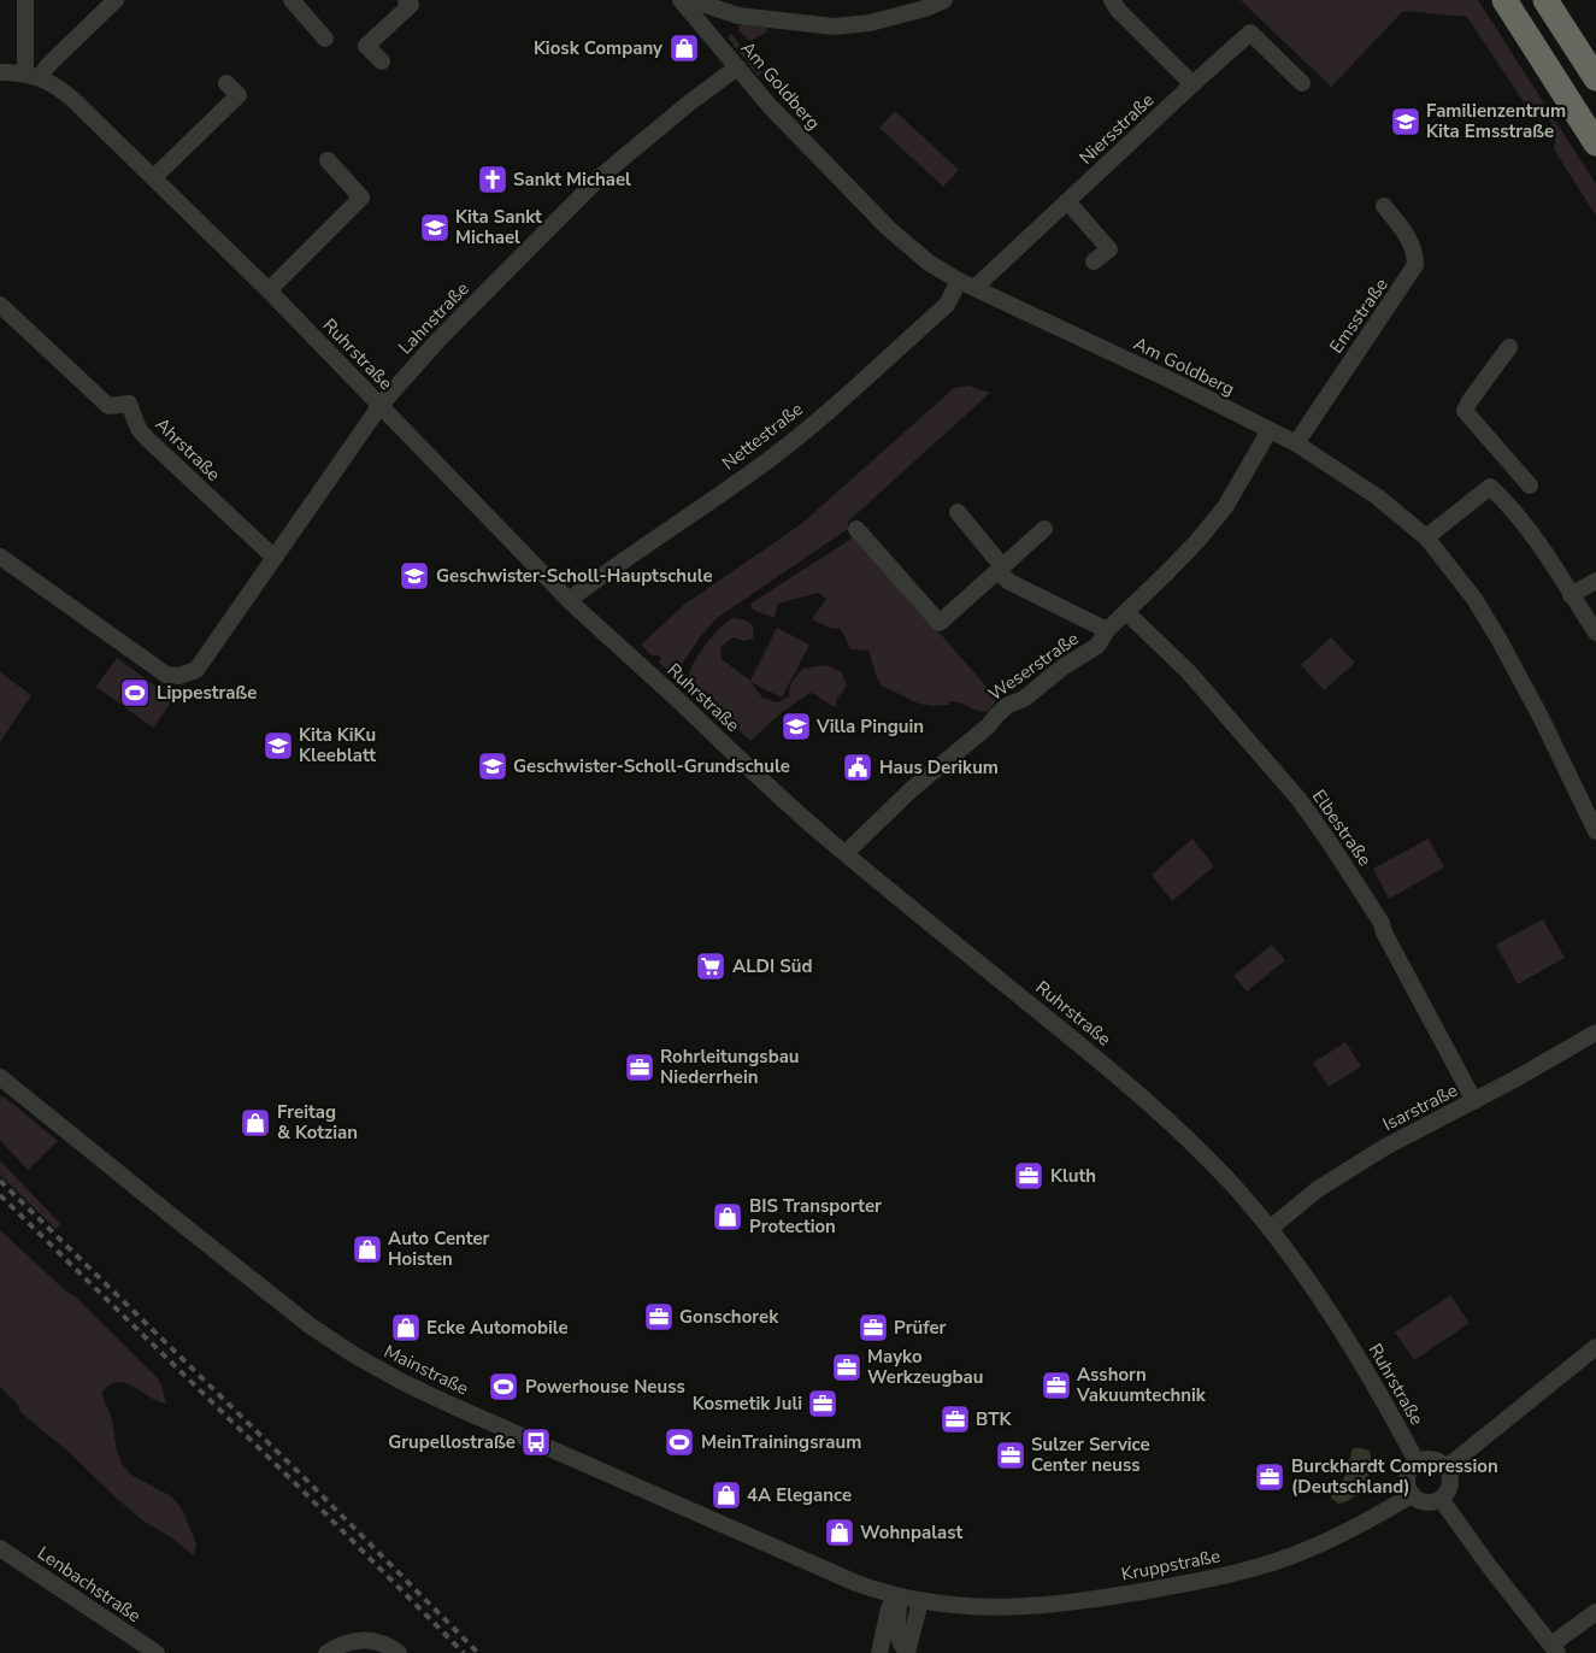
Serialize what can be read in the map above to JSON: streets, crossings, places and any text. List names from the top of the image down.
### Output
{
  "streets": {
    "street": [
      "Am Goldberg",
      "Niersstraße",
      "Emsstraße",
      "Lahnstraße",
      "Ruhrstraße",
      "Nettestraße",
      "Ahrstraße",
      "Weserstraße",
      "Elbestraße",
      "Isarstraße",
      "Mainstraße",
      "Kruppstraße",
      "Lenbachstraße"
    ]
  },
  "crossings": [
    ["Am Goldberg", "Niersstraße"],
    ["Am Goldberg", "Emsstraße"],
    ["Am Goldberg", "Lahnstraße"],
    ["Am Goldberg", "Nettestraße"],
    ["Am Goldberg", "Weserstraße"],
    ["Lahnstraße", "Ruhrstraße"],
    ["Lahnstraße", "Ahrstraße"],
    ["Ruhrstraße", "Nettestraße"],
    ["Ruhrstraße", "Weserstraße"],
    ["Ruhrstraße", "Isarstraße"],
    ["Ruhrstraße", "Kruppstraße"],
    ["Weserstraße", "Elbestraße"],
    ["Elbestraße", "Isarstraße"],
    ["Mainstraße", "Kruppstraße"]
  ],
  "places": {
    "shop": [
      "Kiosk Company",
      "Freitag & Kotzian",
      "BIS Transporter Protection",
      "Auto Center Hoisten",
      "Ecke Automobile",
      "4A Elegance",
      "Wohnpalast"
    ],
    "school or university": [
      "Familienzentrum Kita Emsstraße",
      "Kita Sankt Michael",
      "Geschwister-Scholl-Hauptschule",
      "Villa Pinguin",
      "Kita KiKu Kleeblatt",
      "Geschwister-Scholl-Grundschule"
    ],
    "church": ["Sankt Michael"],
    "sports": ["Lippestraße", "Powerhouse Neuss", "MeinTrainingsraum"],
    "public building": ["Haus Derikum"],
    "supermarket": ["ALDI Süd"],
    "office": [
      "Rohrleitungsbau Niederrhein",
      "Kluth",
      "Gonschorek",
      "Prüfer",
      "Mayko Werkzeugbau",
      "Asshorn Vakuumtechnik",
      "Kosmetik Juli",
      "BTK",
      "Sulzer Service Center neuss",
      "Burckhardt Compression (Deutschland)"
    ],
    "bus stop": ["Grupellostraße"]
  }
}
